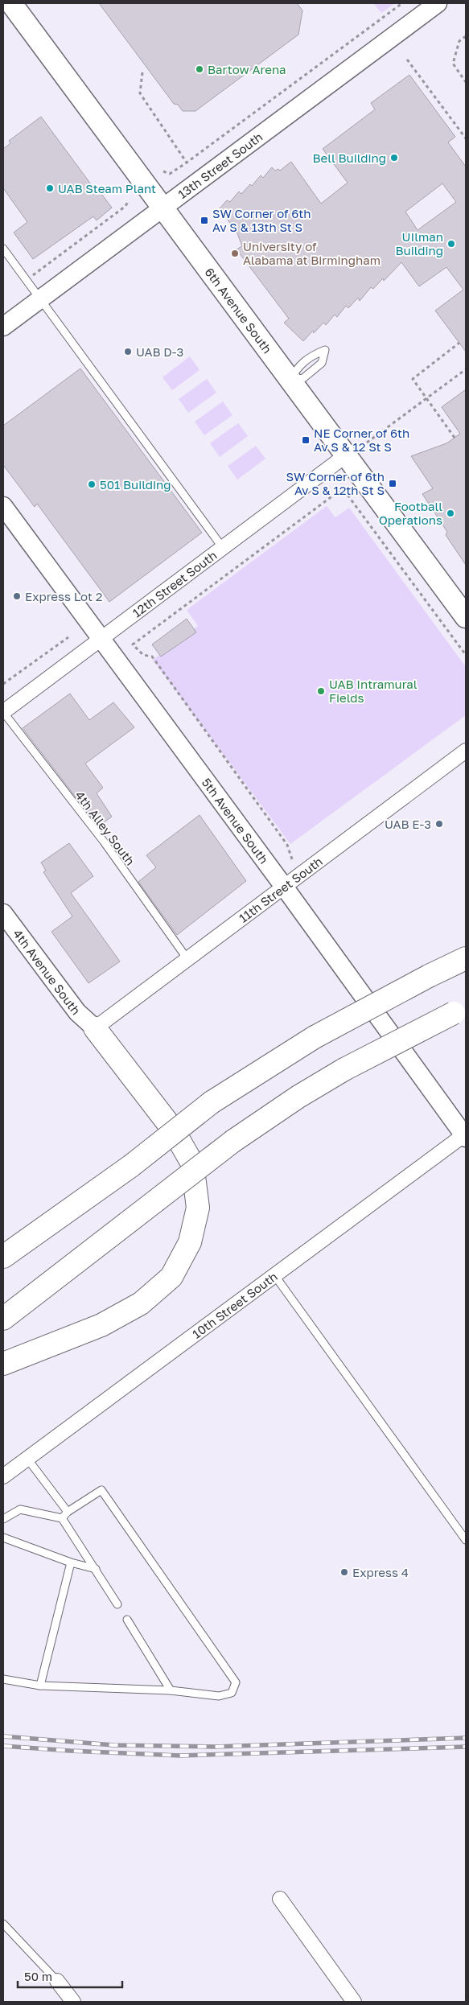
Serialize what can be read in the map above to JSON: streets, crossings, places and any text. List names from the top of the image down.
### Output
{
  "streets": {
    "main road": ["6th Avenue South"],
    "street": [
      "13th Street South",
      "12th Street South",
      "5th Avenue South",
      "11th Street South",
      "4th Avenue South",
      "10th Street South"
    ],
    "lane": ["4th Alley South"]
  },
  "crossings": [
    ["13th Street South", "6th Avenue South"],
    ["6th Avenue South", "12th Street South"],
    ["12th Street South", "5th Avenue South"],
    ["12th Street South", "4th Alley South"],
    ["5th Avenue South", "11th Street South"],
    ["5th Avenue South", "10th Street South"],
    ["4th Alley South", "11th Street South"],
    ["11th Street South", "4th Avenue South"]
  ],
  "places": {
    "other": [
      "Bartow Arena",
      "Bell Building",
      "UAB Steam Plant",
      "UIlman Building",
      "University of Alabama at Birmingham",
      "UAB D-3",
      "501 Building",
      "Football Operations",
      "Express Lot 2",
      "UAB Intramural Fields",
      "UAB E-3",
      "Express 4"
    ],
    "transit": ["SW Corner of 6th Av S & 13th St S", "NE Corner of 6th Av S & 12 St S", "SW Corner of 6th Av S & 12th St S"]
  },
  "scale_bar": "50 m"
}
